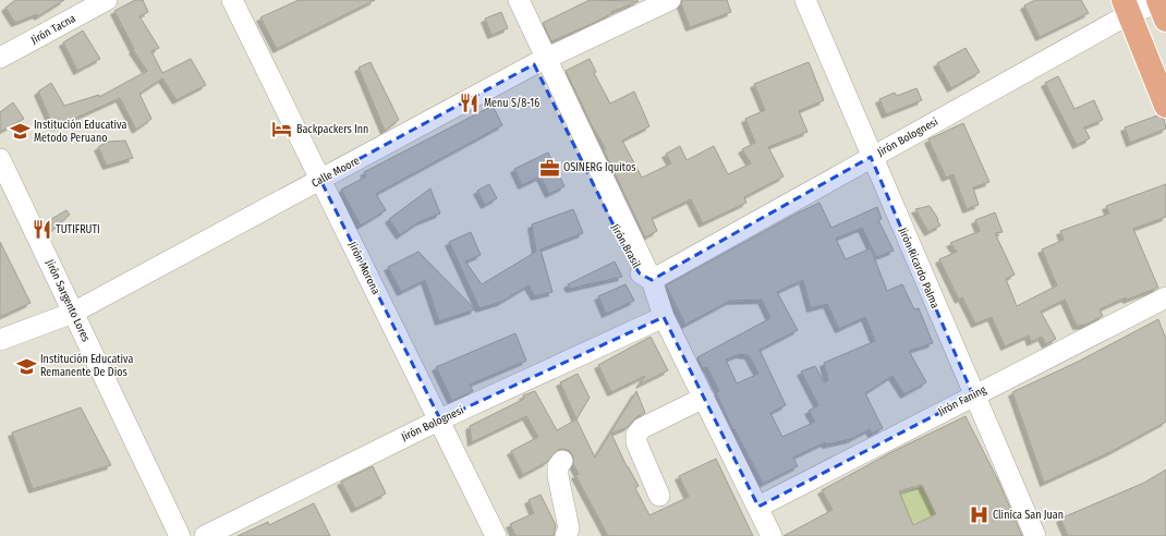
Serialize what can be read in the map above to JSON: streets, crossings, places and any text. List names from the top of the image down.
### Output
{
  "streets": {
    "street": [
      "Jirón Tacna",
      "Jirón Bolognesi",
      "Calle Moore",
      "Jirón Morona",
      "Jirón Ricardo Palma",
      "Jirón Sargento Lores",
      "Jirón Faning"
    ]
  },
  "crossings": [
    ["Jirón Bolognesi", "Jirón Morona"],
    ["Jirón Bolognesi", "Jirón Ricardo Palma"],
    ["Calle Moore", "Jirón Morona"],
    ["Calle Moore", "Jirón Sargento Lores"],
    ["Jirón Ricardo Palma", "Jirón Faning"]
  ],
  "places": {
    "restaurant": ["Menu S/8-16", "TUTIFRUTI"],
    "hotel": ["Backpackers Inn"],
    "school or university": ["Institución Educativa Metodo Peruano", "Institución Educativa Remanente De Dios"],
    "office": ["OSINERG Iquitos"],
    "hospital": ["Clinica San Juan"]
  }
}
